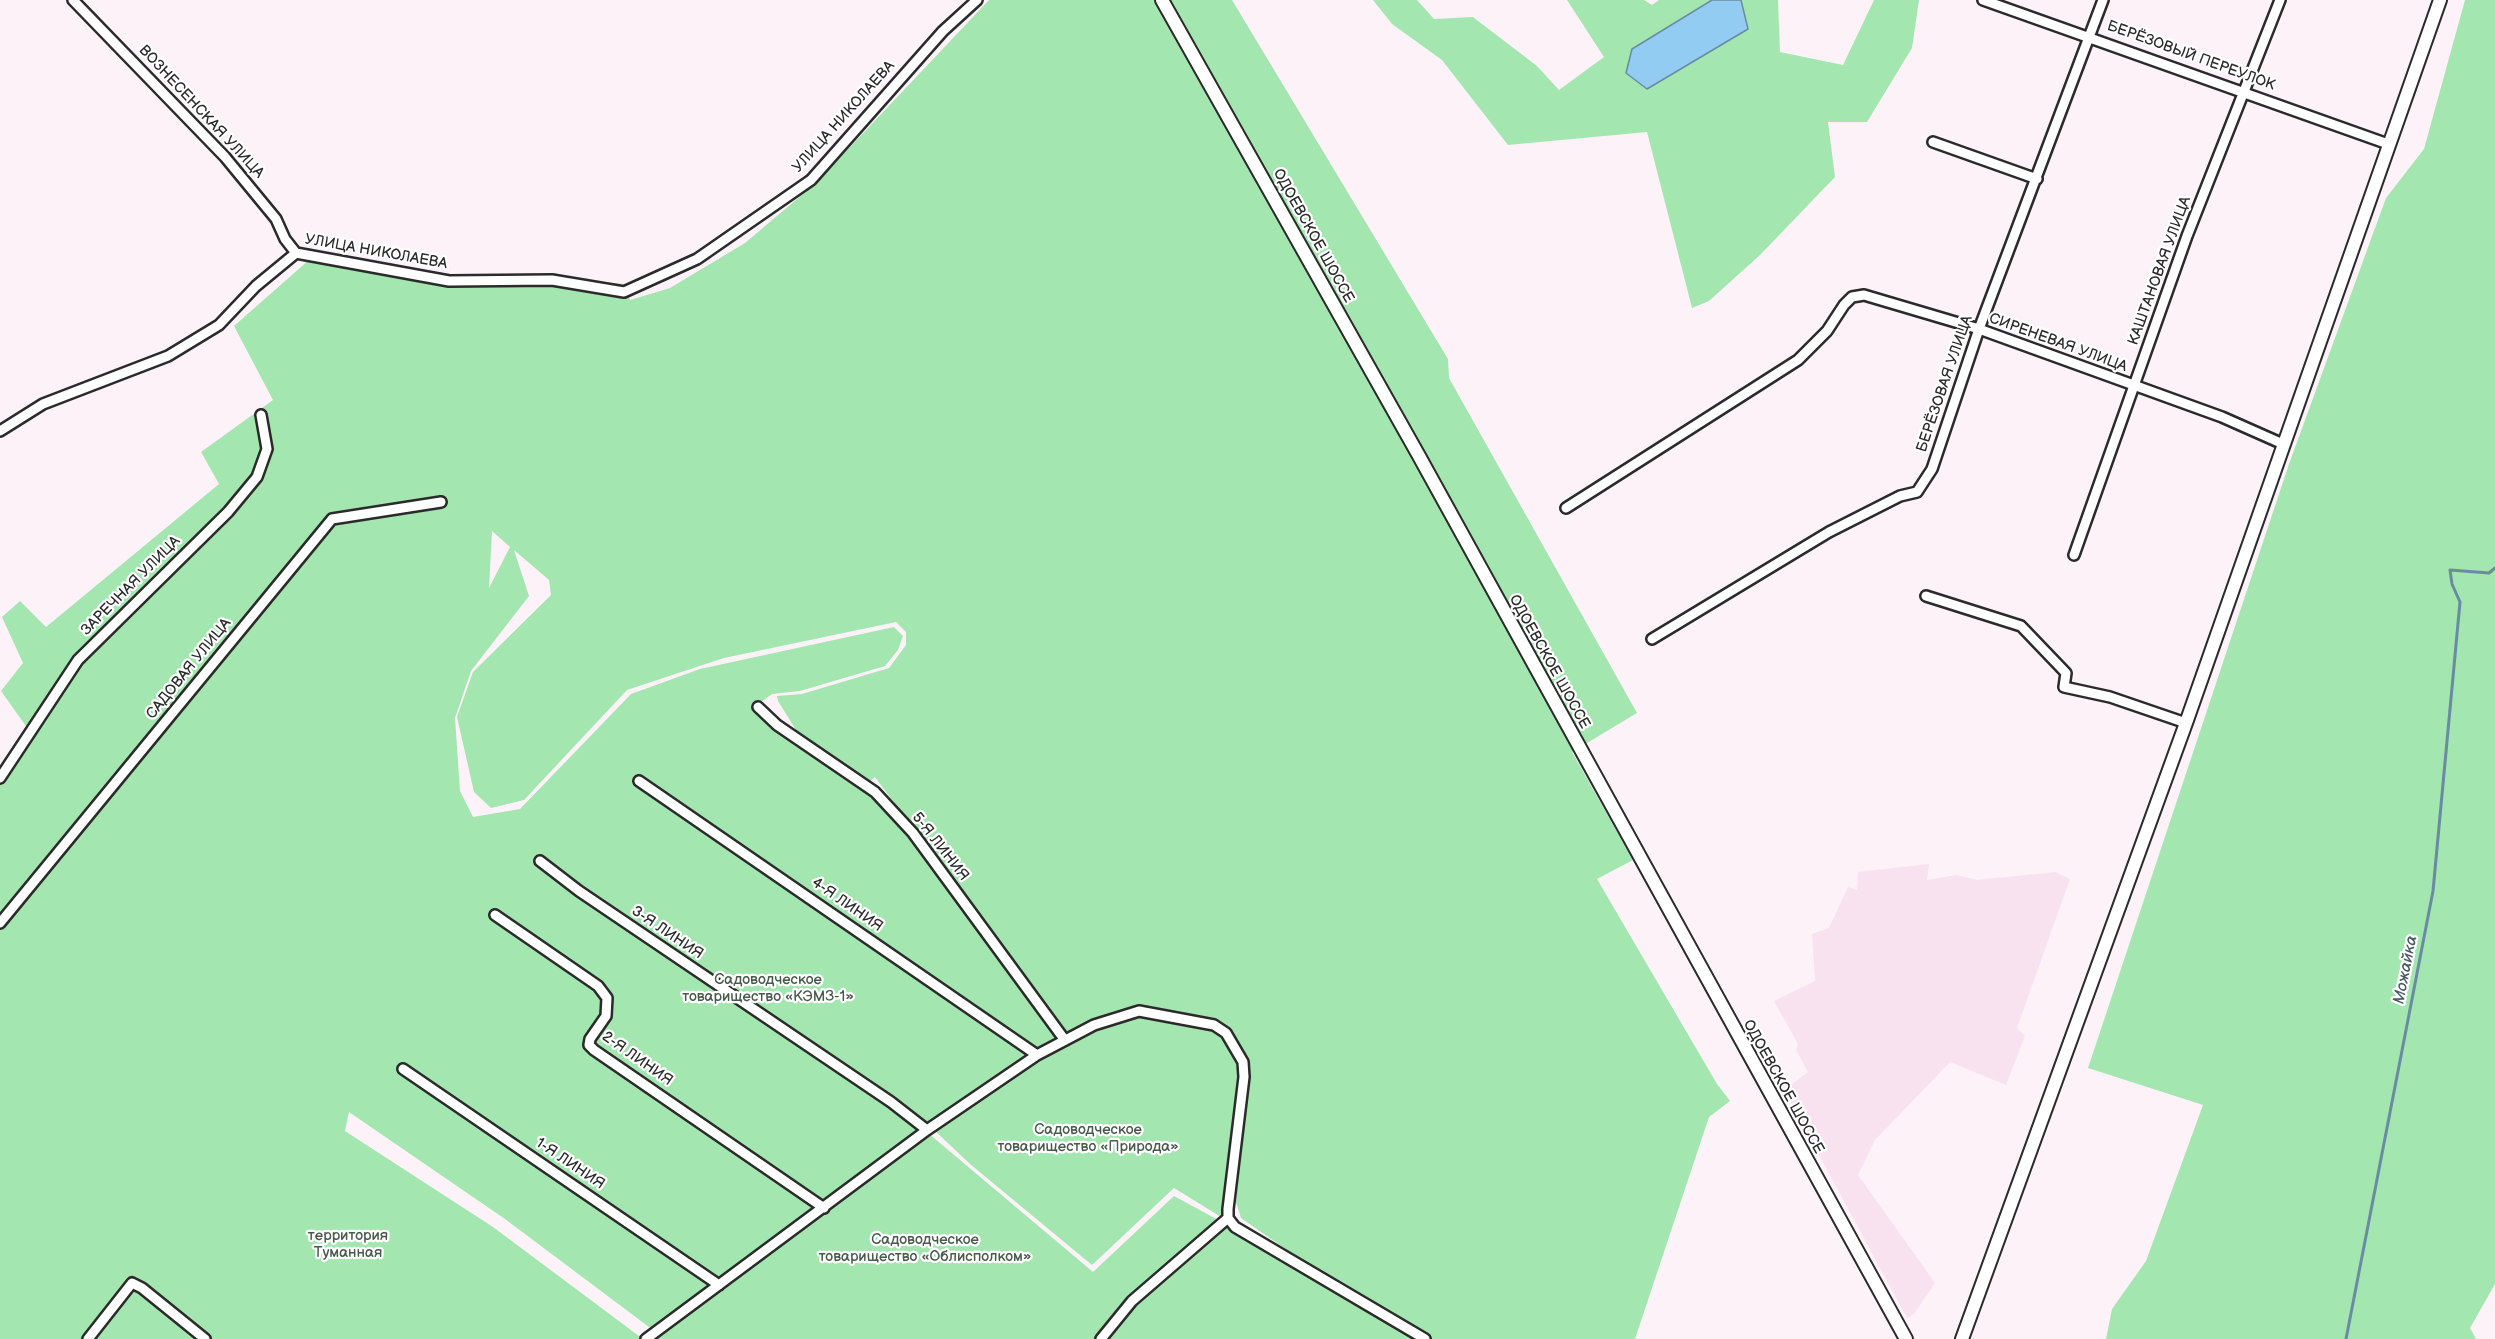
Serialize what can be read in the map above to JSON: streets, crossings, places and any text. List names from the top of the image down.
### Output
{
  "streets": {
    "main road": ["ОДОЕВСКОЕ ШОССЕ"],
    "street": [
      "БЕРЁЗОВЫЙ ПЕРЕУЛОК",
      "ВОЗНЕСЕНСКАЯ УЛИЦА",
      "УЛИЦА НИКОЛАЕВА",
      "КАШТАНОВАЯ УЛИЦА",
      "СИРЕНЕВАЯ УЛИЦА",
      "БЕРЁЗОВАЯ УЛИЦА",
      "ЗАРЕЧНАЯ УЛИЦА",
      "САДОВАЯ УЛИЦА",
      "5-Я ЛИНИЯ",
      "4-Я ЛИНИЯ",
      "3-Я ЛИНИЯ",
      "2-Я ЛИНИЯ",
      "1-Я ЛИНИЯ"
    ]
  },
  "crossings": [
    ["БЕРЁЗОВЫЙ ПЕРЕУЛОК", "КАШТАНОВАЯ УЛИЦА"],
    ["БЕРЁЗОВЫЙ ПЕРЕУЛОК", "БЕРЁЗОВАЯ УЛИЦА"],
    ["ВОЗНЕСЕНСКАЯ УЛИЦА", "УЛИЦА НИКОЛАЕВА"],
    ["КАШТАНОВАЯ УЛИЦА", "СИРЕНЕВАЯ УЛИЦА"],
    ["СИРЕНЕВАЯ УЛИЦА", "БЕРЁЗОВАЯ УЛИЦА"]
  ],
  "water": ["Можайка"],
  "parks": [
    "Садоводческое товарищество «КЭМЗ-1»",
    "Садоводческое товарищество «Природа»",
    "территория Туманная",
    "Садоводческое товарищество «Облисполком»"
  ]
}
